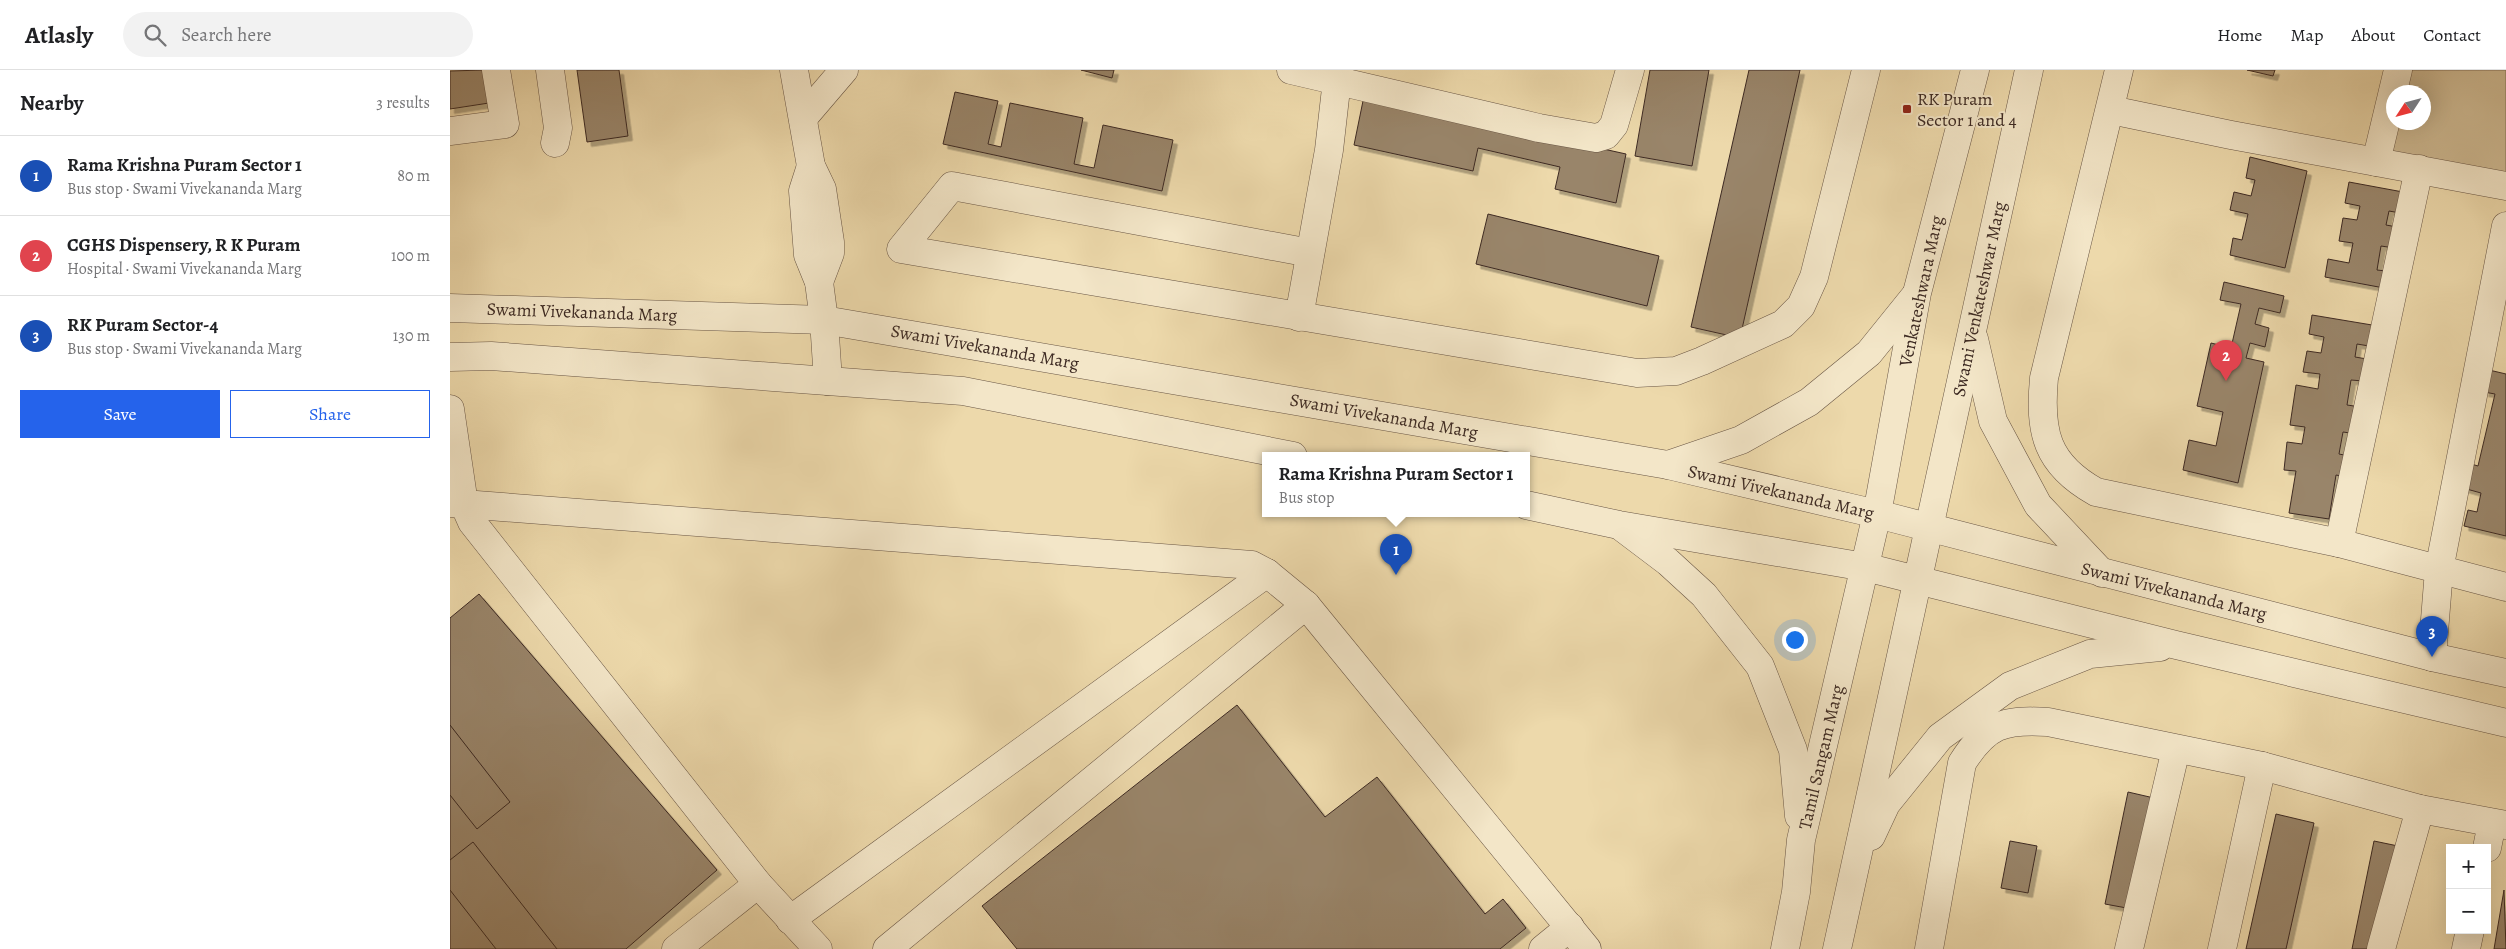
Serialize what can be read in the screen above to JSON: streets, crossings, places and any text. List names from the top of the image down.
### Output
{
  "streets": {
    "street": [
      "Venkateshwara Marg",
      "Swami Venkateshwar Marg",
      "Swami Vivekananda Marg",
      "Tamil Sangam Marg"
    ]
  },
  "crossings": [
    ["Venkateshwara Marg", "Swami Vivekananda Marg"],
    ["Venkateshwara Marg", "Tamil Sangam Marg"],
    ["Swami Venkateshwar Marg", "Swami Vivekananda Marg"]
  ],
  "places": {
    "transit": ["RK Puram Sector 1 and 4"]
  },
  "north": "bottom left",
  "page": {
    "header": "Atlasly",
    "search": "Search here",
    "nav": [
      "Home",
      "Map",
      "About",
      "Contact"
    ],
    "heading": ["Nearby", "3 results"],
    "list": [
      {
        "mark": "1",
        "name": "Rama Krishna Puram Sector 1",
        "note": "Bus stop · Swami Vivekananda Marg",
        "value": "80 m"
      },
      {
        "mark": "2",
        "name": "CGHS Dispensery, R K Puram",
        "note": "Hospital · Swami Vivekananda Marg",
        "value": "100 m"
      },
      {
        "mark": "3",
        "name": "RK Puram Sector-4",
        "note": "Bus stop · Swami Vivekananda Marg",
        "value": "130 m"
      }
    ],
    "pins": ["2", "1", "3"],
    "buttons": ["Save", "Share"],
    "popup": ["Rama Krishna Puram Sector 1", "Bus stop"],
    "map_buttons": ["+", "−"]
  }
}
